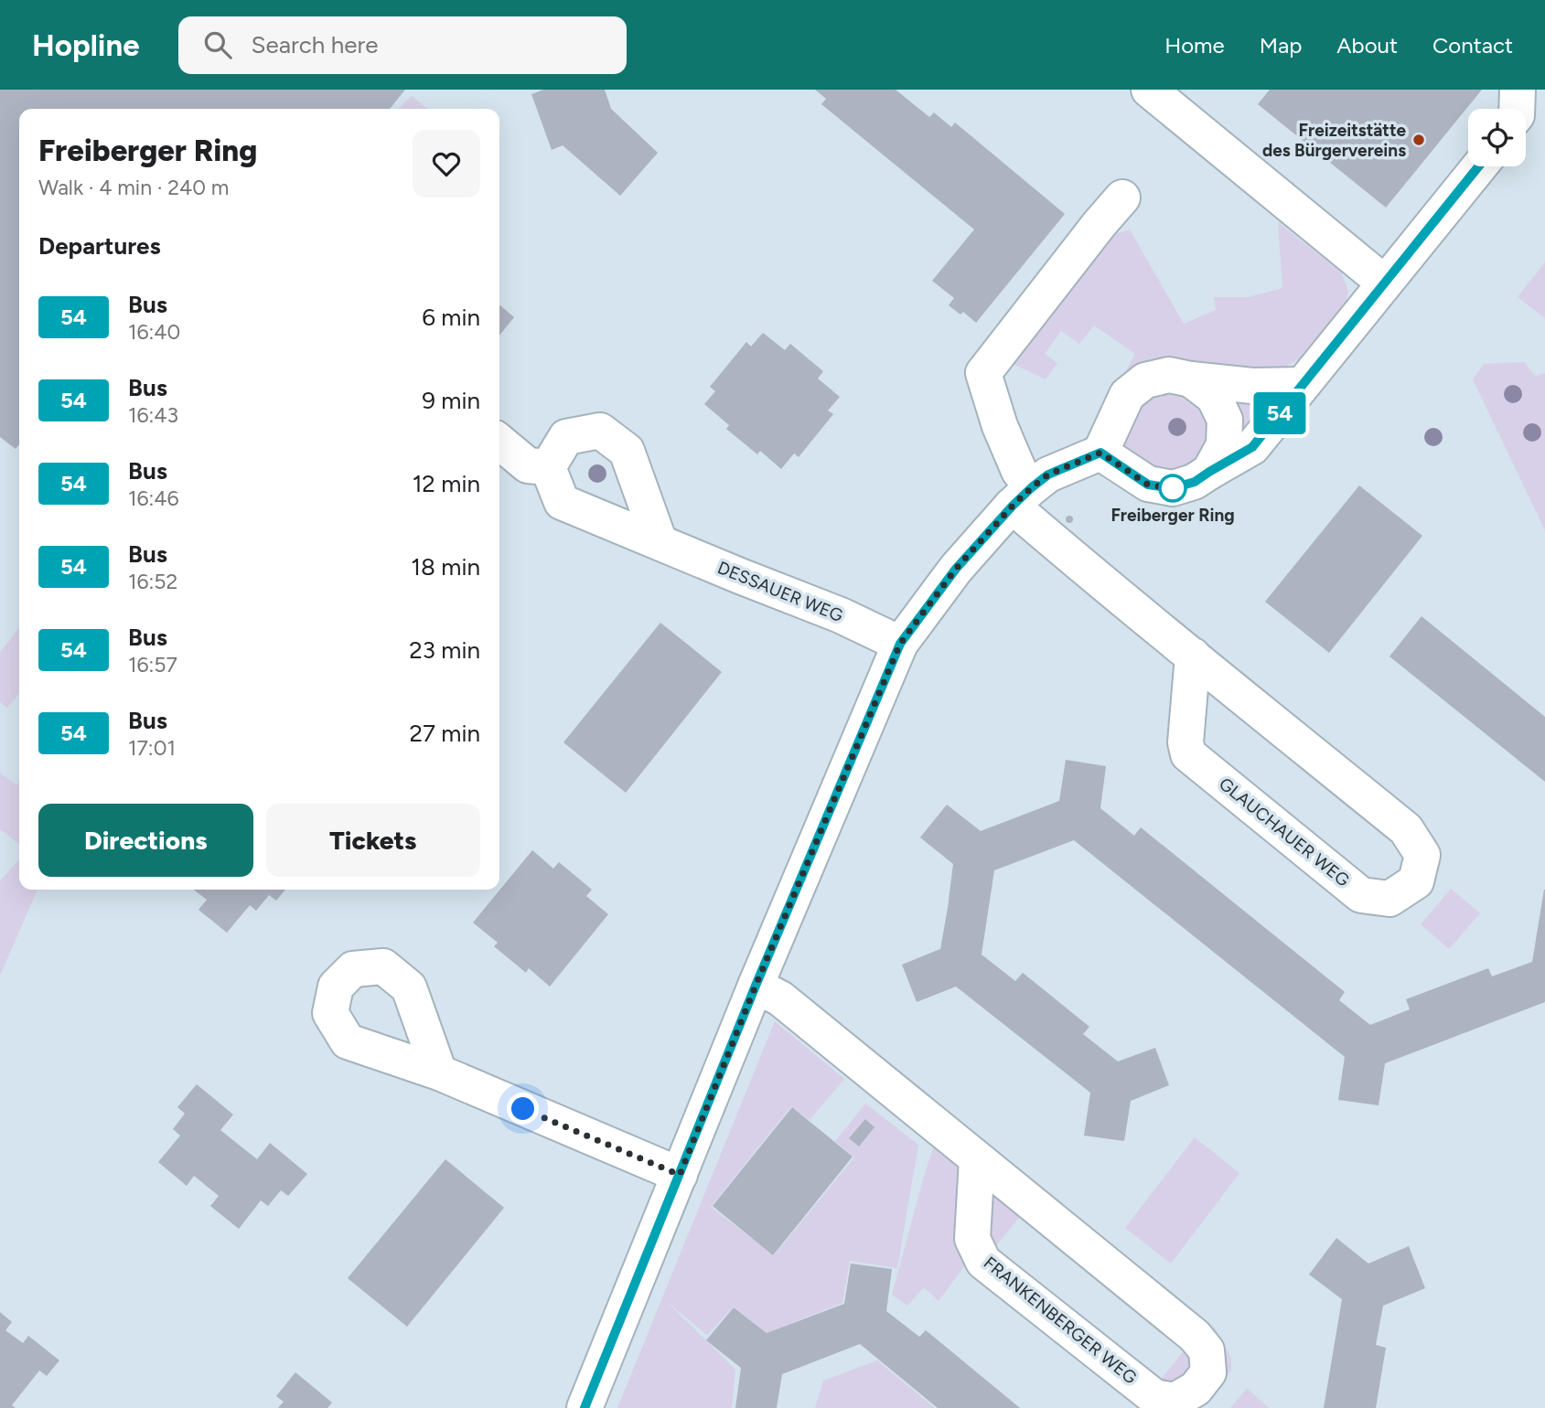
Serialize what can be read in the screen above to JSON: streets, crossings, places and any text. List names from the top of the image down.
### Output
{
  "streets": {
    "street": ["DESSAUER WEG", "GLAUCHAUER WEG", "FRANKENBERGER WEG"]
  },
  "places": ["Freizeitstätte des Bürgervereins", "Freiberger Ring"],
  "lines": ["bus line 54"],
  "page": {
    "header": "Hopline",
    "search": "Search here",
    "nav": [
      "Home",
      "Map",
      "About",
      "Contact"
    ],
    "on_map": "54",
    "heading": [
      ["Freiberger Ring", "Walk · 4 min · 240 m"],
      "Departures"
    ],
    "list": [
      {
        "mark": "54",
        "name": "Bus",
        "note": "16:40",
        "value": "6 min"
      },
      {
        "mark": "54",
        "name": "Bus",
        "note": "16:43",
        "value": "9 min"
      },
      {
        "mark": "54",
        "name": "Bus",
        "note": "16:46",
        "value": "12 min"
      },
      {
        "mark": "54",
        "name": "Bus",
        "note": "16:52",
        "value": "18 min"
      },
      {
        "mark": "54",
        "name": "Bus",
        "note": "16:57",
        "value": "23 min"
      },
      {
        "mark": "54",
        "name": "Bus",
        "note": "17:01",
        "value": "27 min"
      }
    ],
    "buttons": ["Directions", "Tickets"]
  }
}
